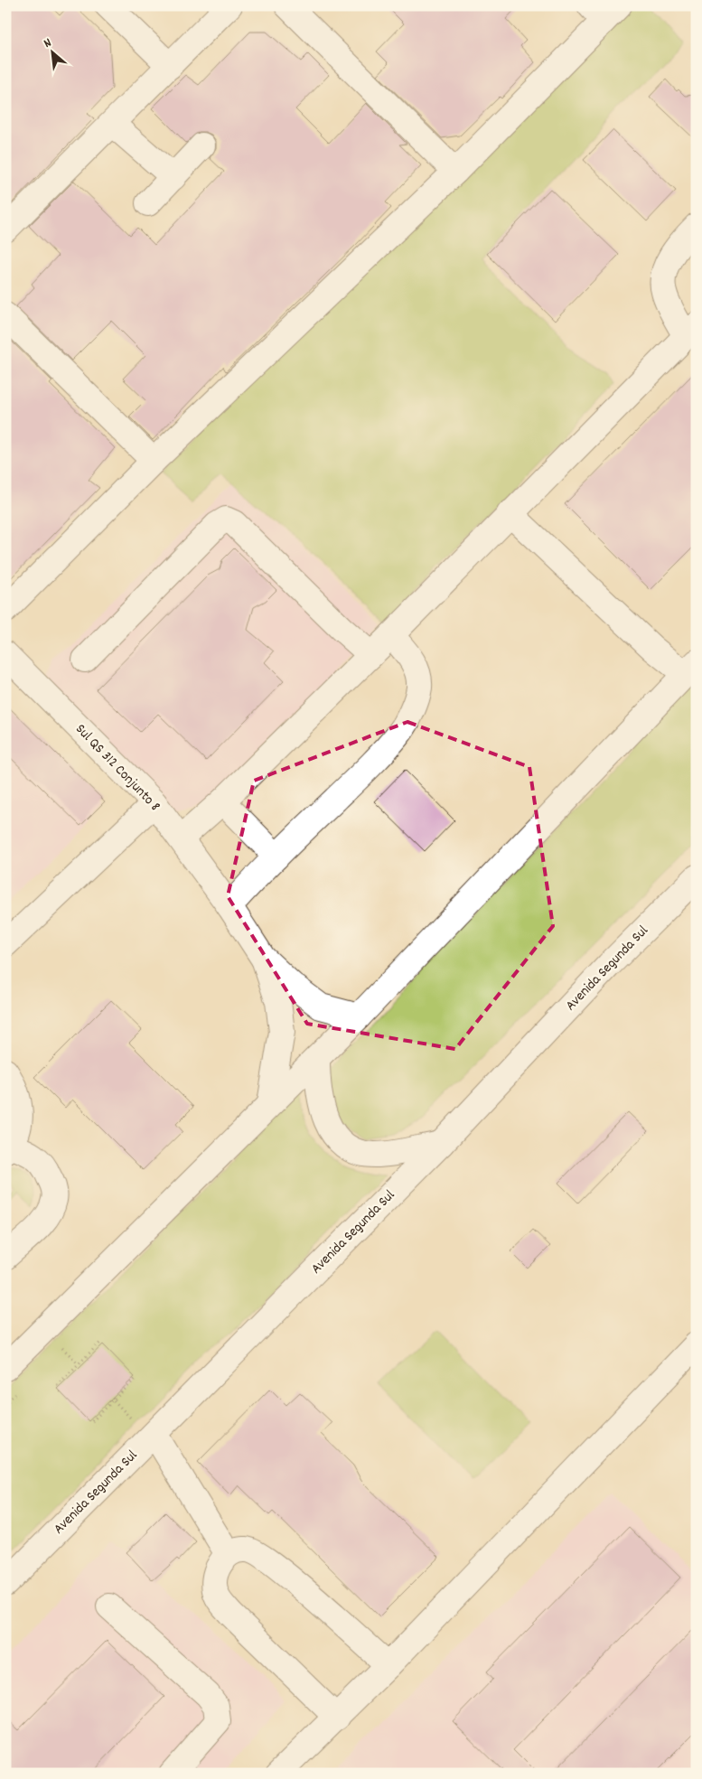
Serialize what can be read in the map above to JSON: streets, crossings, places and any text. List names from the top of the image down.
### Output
{
  "streets": {
    "street": ["Sul QS 312 Conjunto 8", "Avenida Segunda Sul"]
  },
  "north": "top left"
}
